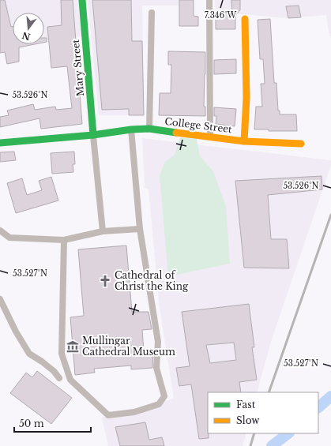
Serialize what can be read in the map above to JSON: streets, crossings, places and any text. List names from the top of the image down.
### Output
{
  "streets": {
    "street": ["Mary Street", "College Street"]
  },
  "crossings": [
    ["Mary Street", "College Street"]
  ],
  "places": {
    "church": ["Cathedral of Christ the King"],
    "museum": ["Mullingar Cathedral Museum"]
  },
  "legend": ["Fast", "Slow"],
  "scale_bar": "50 m",
  "north": "bottom",
  "coordinates": ["7.346°W", "53.526°N", "53.527°N"]
}
